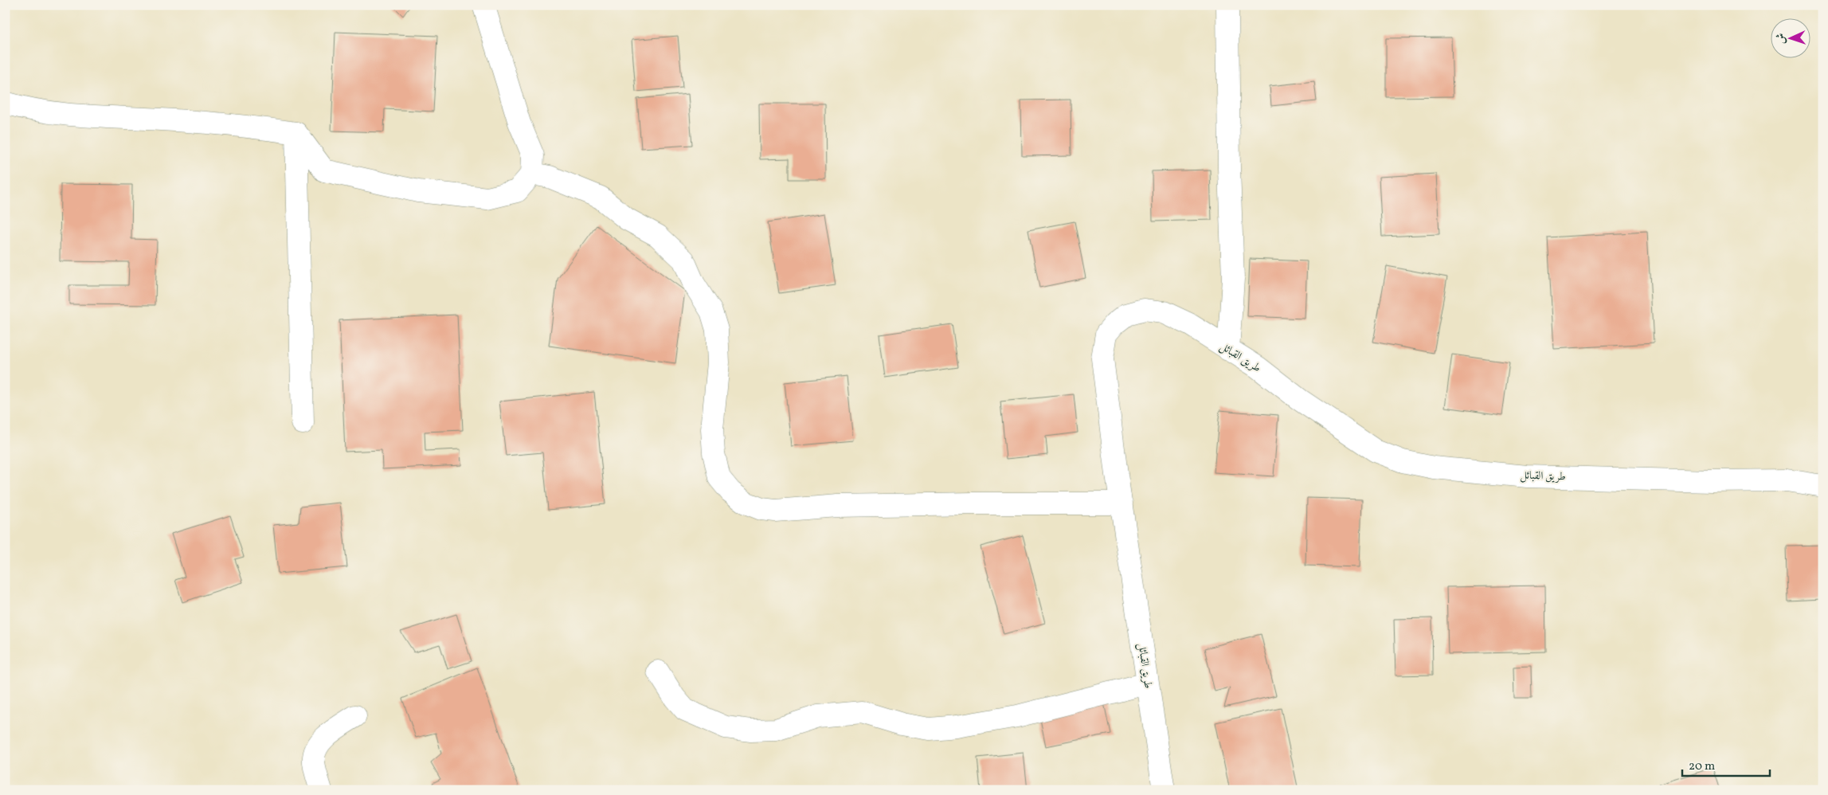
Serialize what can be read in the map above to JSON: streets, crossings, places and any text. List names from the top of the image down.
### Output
{
  "streets": {
    "street": ["طريق القبائل"]
  },
  "scale_bar": "20 m",
  "north": "left"
}
